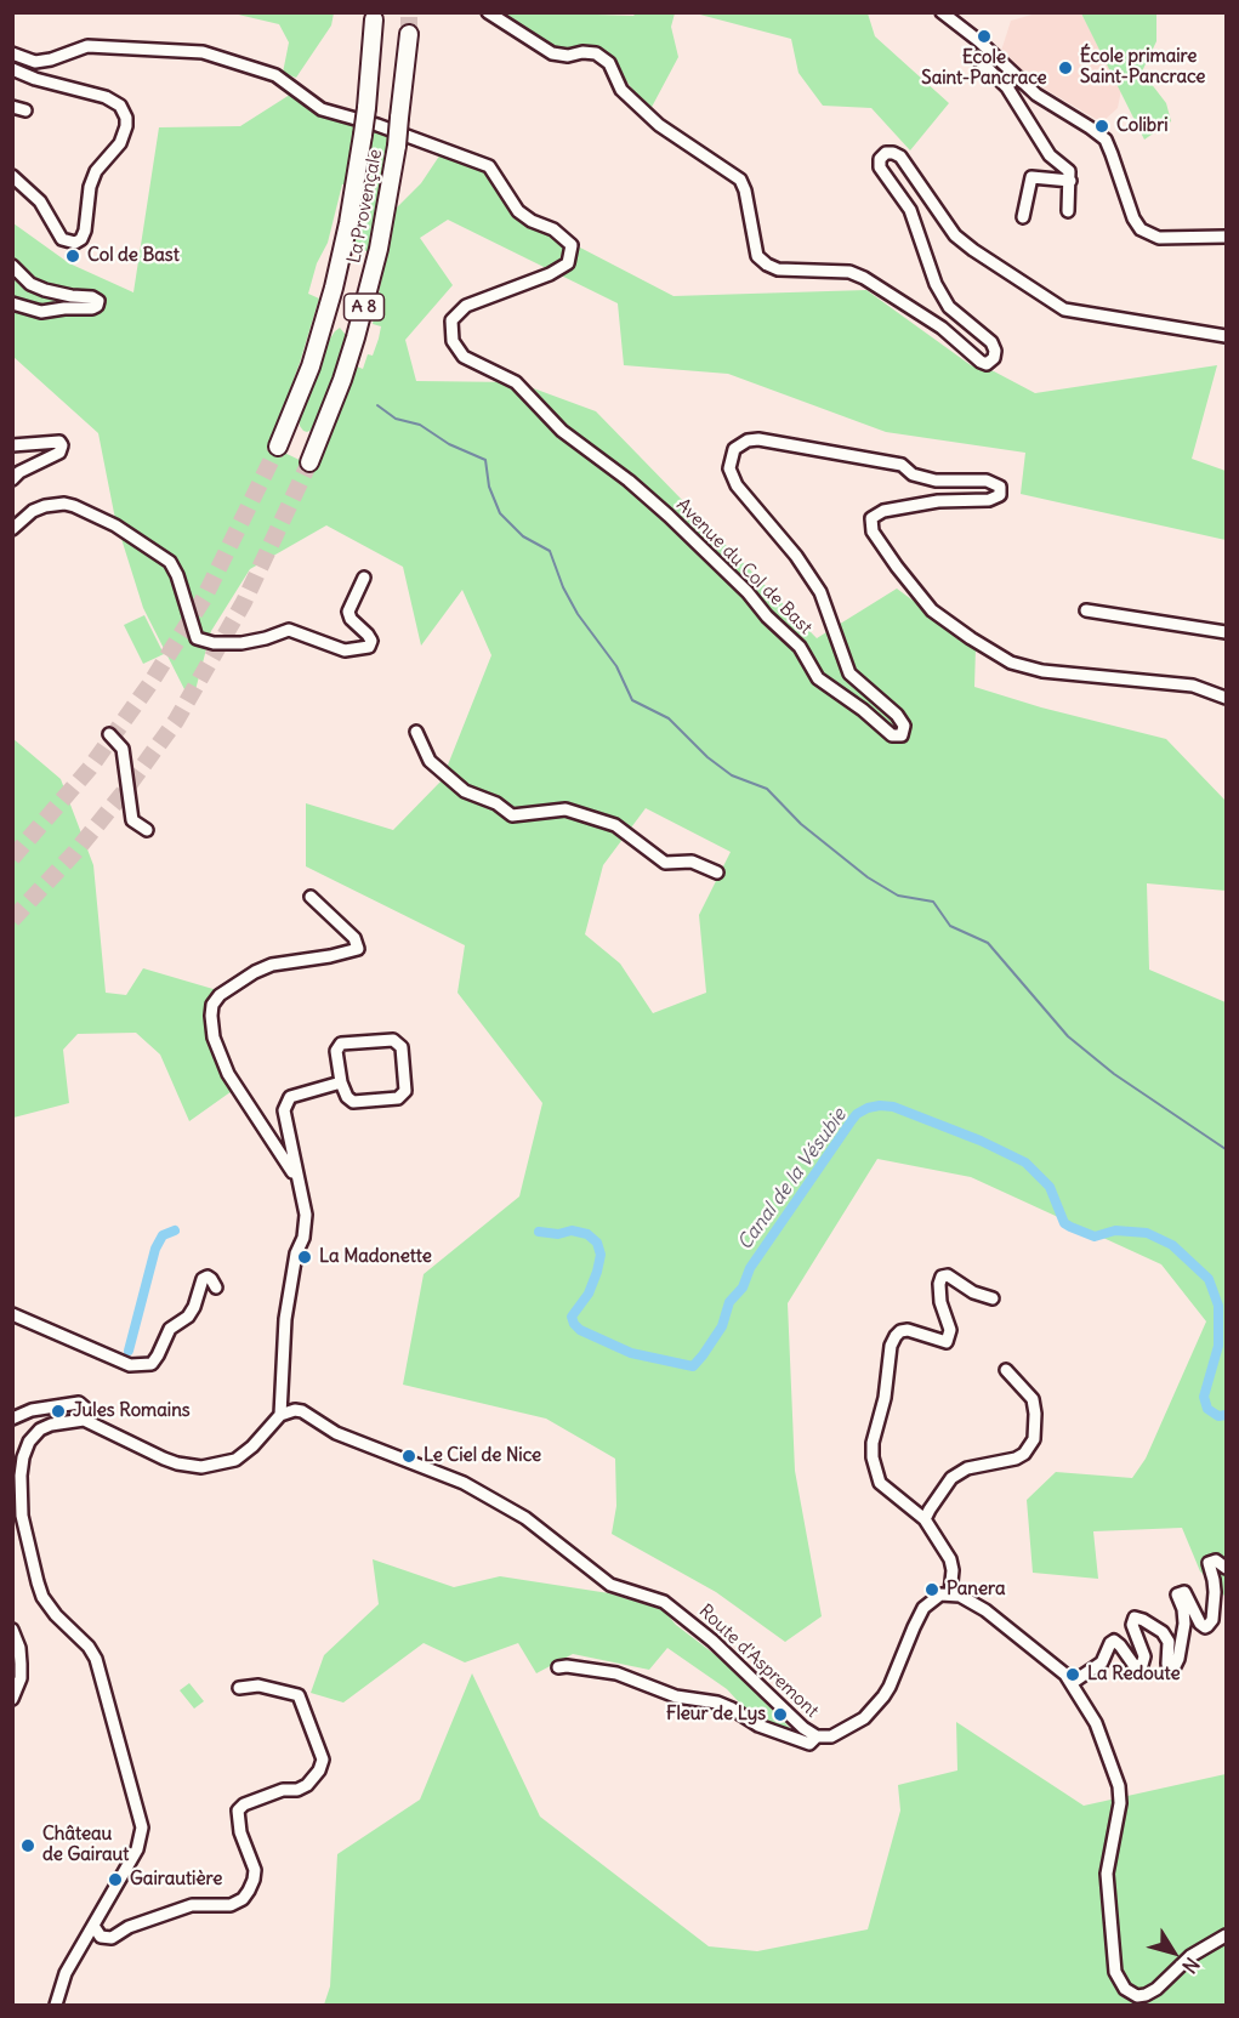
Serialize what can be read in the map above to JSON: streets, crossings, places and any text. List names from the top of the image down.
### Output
{
  "streets": {
    "highway": ["La Provençale", "A 8"],
    "street": ["Avenue du Col de Bast", "Route d'Aspremont"]
  },
  "water": ["Canal de la Vésubie"],
  "places": [
    "Ecole Saint-Pancrace",
    "École primaire Saint-Pancrace",
    "Colibri",
    "Col de Bast",
    "La Madonette",
    "Jules Romains",
    "Le Ciel de Nice",
    "Panera",
    "La Redoute",
    "Fleur de Lys",
    "Château de Gairaut",
    "Gairautière"
  ],
  "north": "bottom right"
}
